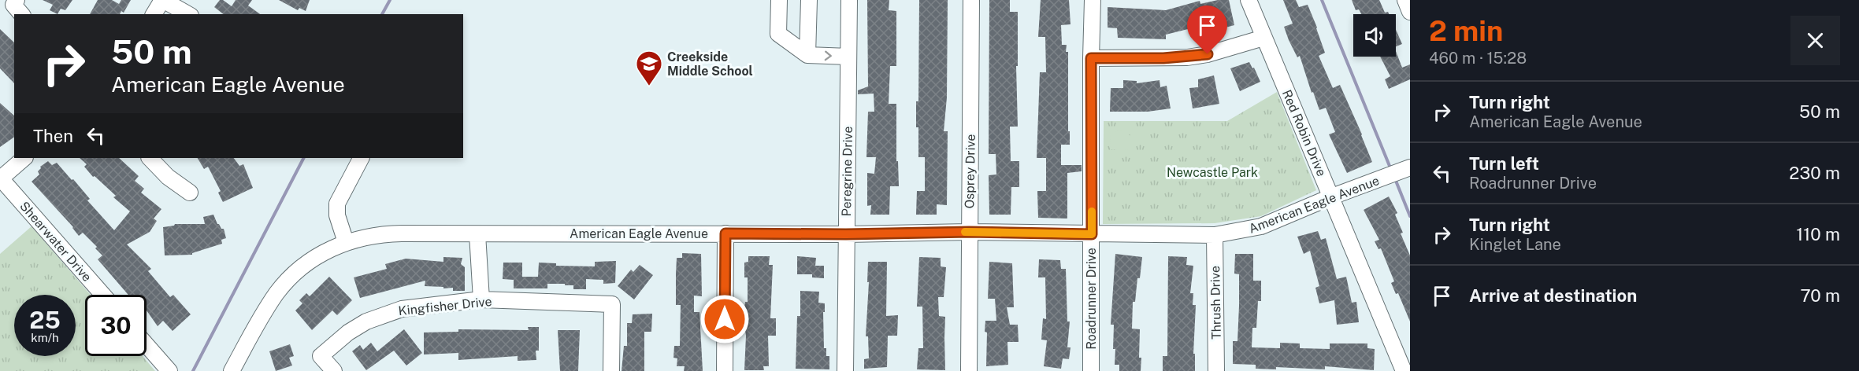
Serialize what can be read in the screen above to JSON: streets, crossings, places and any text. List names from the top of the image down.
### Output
{
  "streets": {
    "street": [
      "Red Robin Drive",
      "Peregrine Drive",
      "Osprey Drive",
      "American Eagle Avenue",
      "Shearwater Drive",
      "Roadrunner Drive",
      "Thrush Drive",
      "Kingfisher Drive"
    ]
  },
  "crossings": [
    ["Red Robin Drive", "American Eagle Avenue"],
    ["Peregrine Drive", "American Eagle Avenue"],
    ["Osprey Drive", "American Eagle Avenue"],
    ["American Eagle Avenue", "Roadrunner Drive"],
    ["American Eagle Avenue", "Thrush Drive"]
  ],
  "parks": ["Newcastle Park"],
  "places": {
    "school or university": ["Creekside Middle School"]
  },
  "page": {
    "heading": ["2 min", "460 m · 15:28"],
    "turn": ["50 m", "American Eagle Avenue"],
    "list": [
      {
        "name": "Turn right",
        "note": "American Eagle Avenue",
        "value": "50 m"
      },
      {
        "name": "Turn left",
        "note": "Roadrunner Drive",
        "value": "230 m"
      },
      {
        "name": "Turn right",
        "note": "Kinglet Lane",
        "value": "110 m"
      },
      {
        "name": "Arrive at destination",
        "value": "70 m"
      }
    ],
    "then": "Then",
    "speed": "25 km/h",
    "limit": "30"
  }
}
